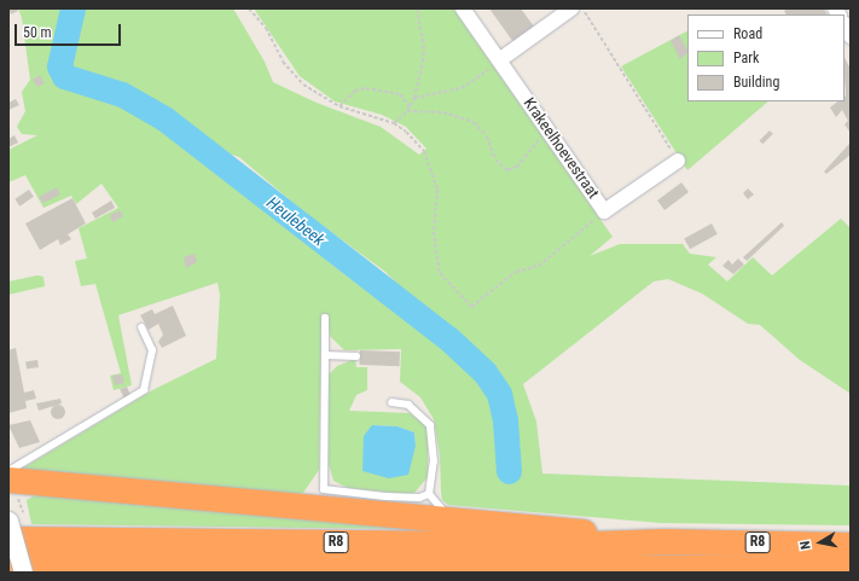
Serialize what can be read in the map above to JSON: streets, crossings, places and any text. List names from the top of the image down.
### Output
{
  "streets": {
    "highway": ["R8"],
    "street": ["Krakeelhoevestraat"]
  },
  "water": ["Heulebeek"],
  "legend": ["Road", "Park", "Building"],
  "scale_bar": "50 m",
  "north": "left"
}
